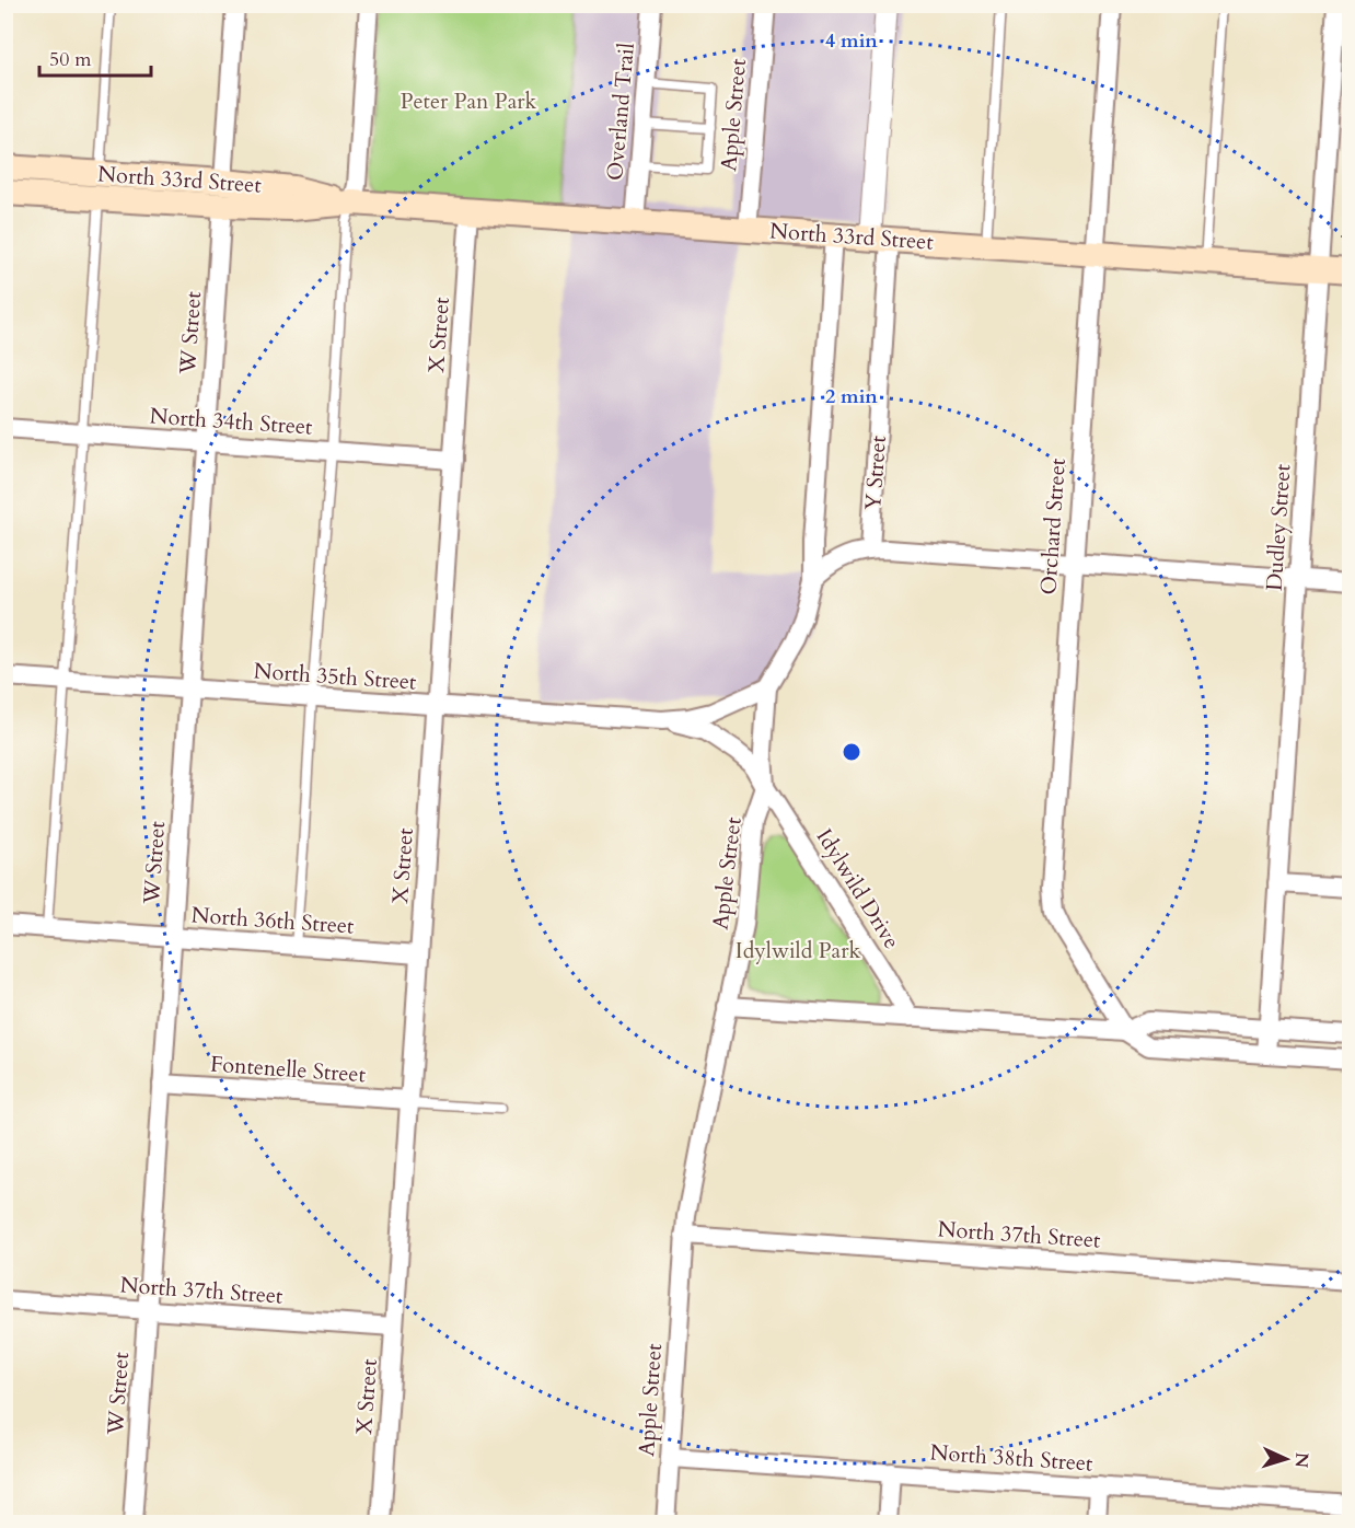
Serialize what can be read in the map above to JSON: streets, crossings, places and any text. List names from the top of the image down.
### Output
{
  "streets": {
    "main road": ["North 33rd Street"],
    "street": [
      "Overland Trail",
      "Apple Street",
      "W Street",
      "X Street",
      "North 34th Street",
      "Y Street",
      "Orchard Street",
      "Dudley Street",
      "North 35th Street",
      "Idylwild Drive",
      "North 36th Street",
      "Fontenelle Street",
      "North 37th Street",
      "North 38th Street"
    ]
  },
  "crossings": [
    ["Overland Trail", "North 33rd Street"],
    ["Apple Street", "North 33rd Street"],
    ["Apple Street", "North 35th Street"],
    ["Apple Street", "Idylwild Drive"],
    ["Apple Street", "North 37th Street"],
    ["Apple Street", "North 38th Street"],
    ["North 33rd Street", "W Street"],
    ["North 33rd Street", "X Street"],
    ["North 33rd Street", "Y Street"],
    ["North 33rd Street", "Orchard Street"],
    ["North 33rd Street", "Dudley Street"],
    ["W Street", "North 34th Street"],
    ["W Street", "North 35th Street"],
    ["W Street", "North 36th Street"],
    ["W Street", "Fontenelle Street"],
    ["W Street", "North 37th Street"],
    ["X Street", "North 34th Street"],
    ["X Street", "North 35th Street"],
    ["X Street", "North 36th Street"],
    ["X Street", "Fontenelle Street"],
    ["X Street", "North 37th Street"],
    ["North 35th Street", "Idylwild Drive"]
  ],
  "parks": ["Peter Pan Park", "Idylwild Park"],
  "scale_bar": "50 m",
  "north": "right",
  "rings": ["4 min", "2 min"]
}
